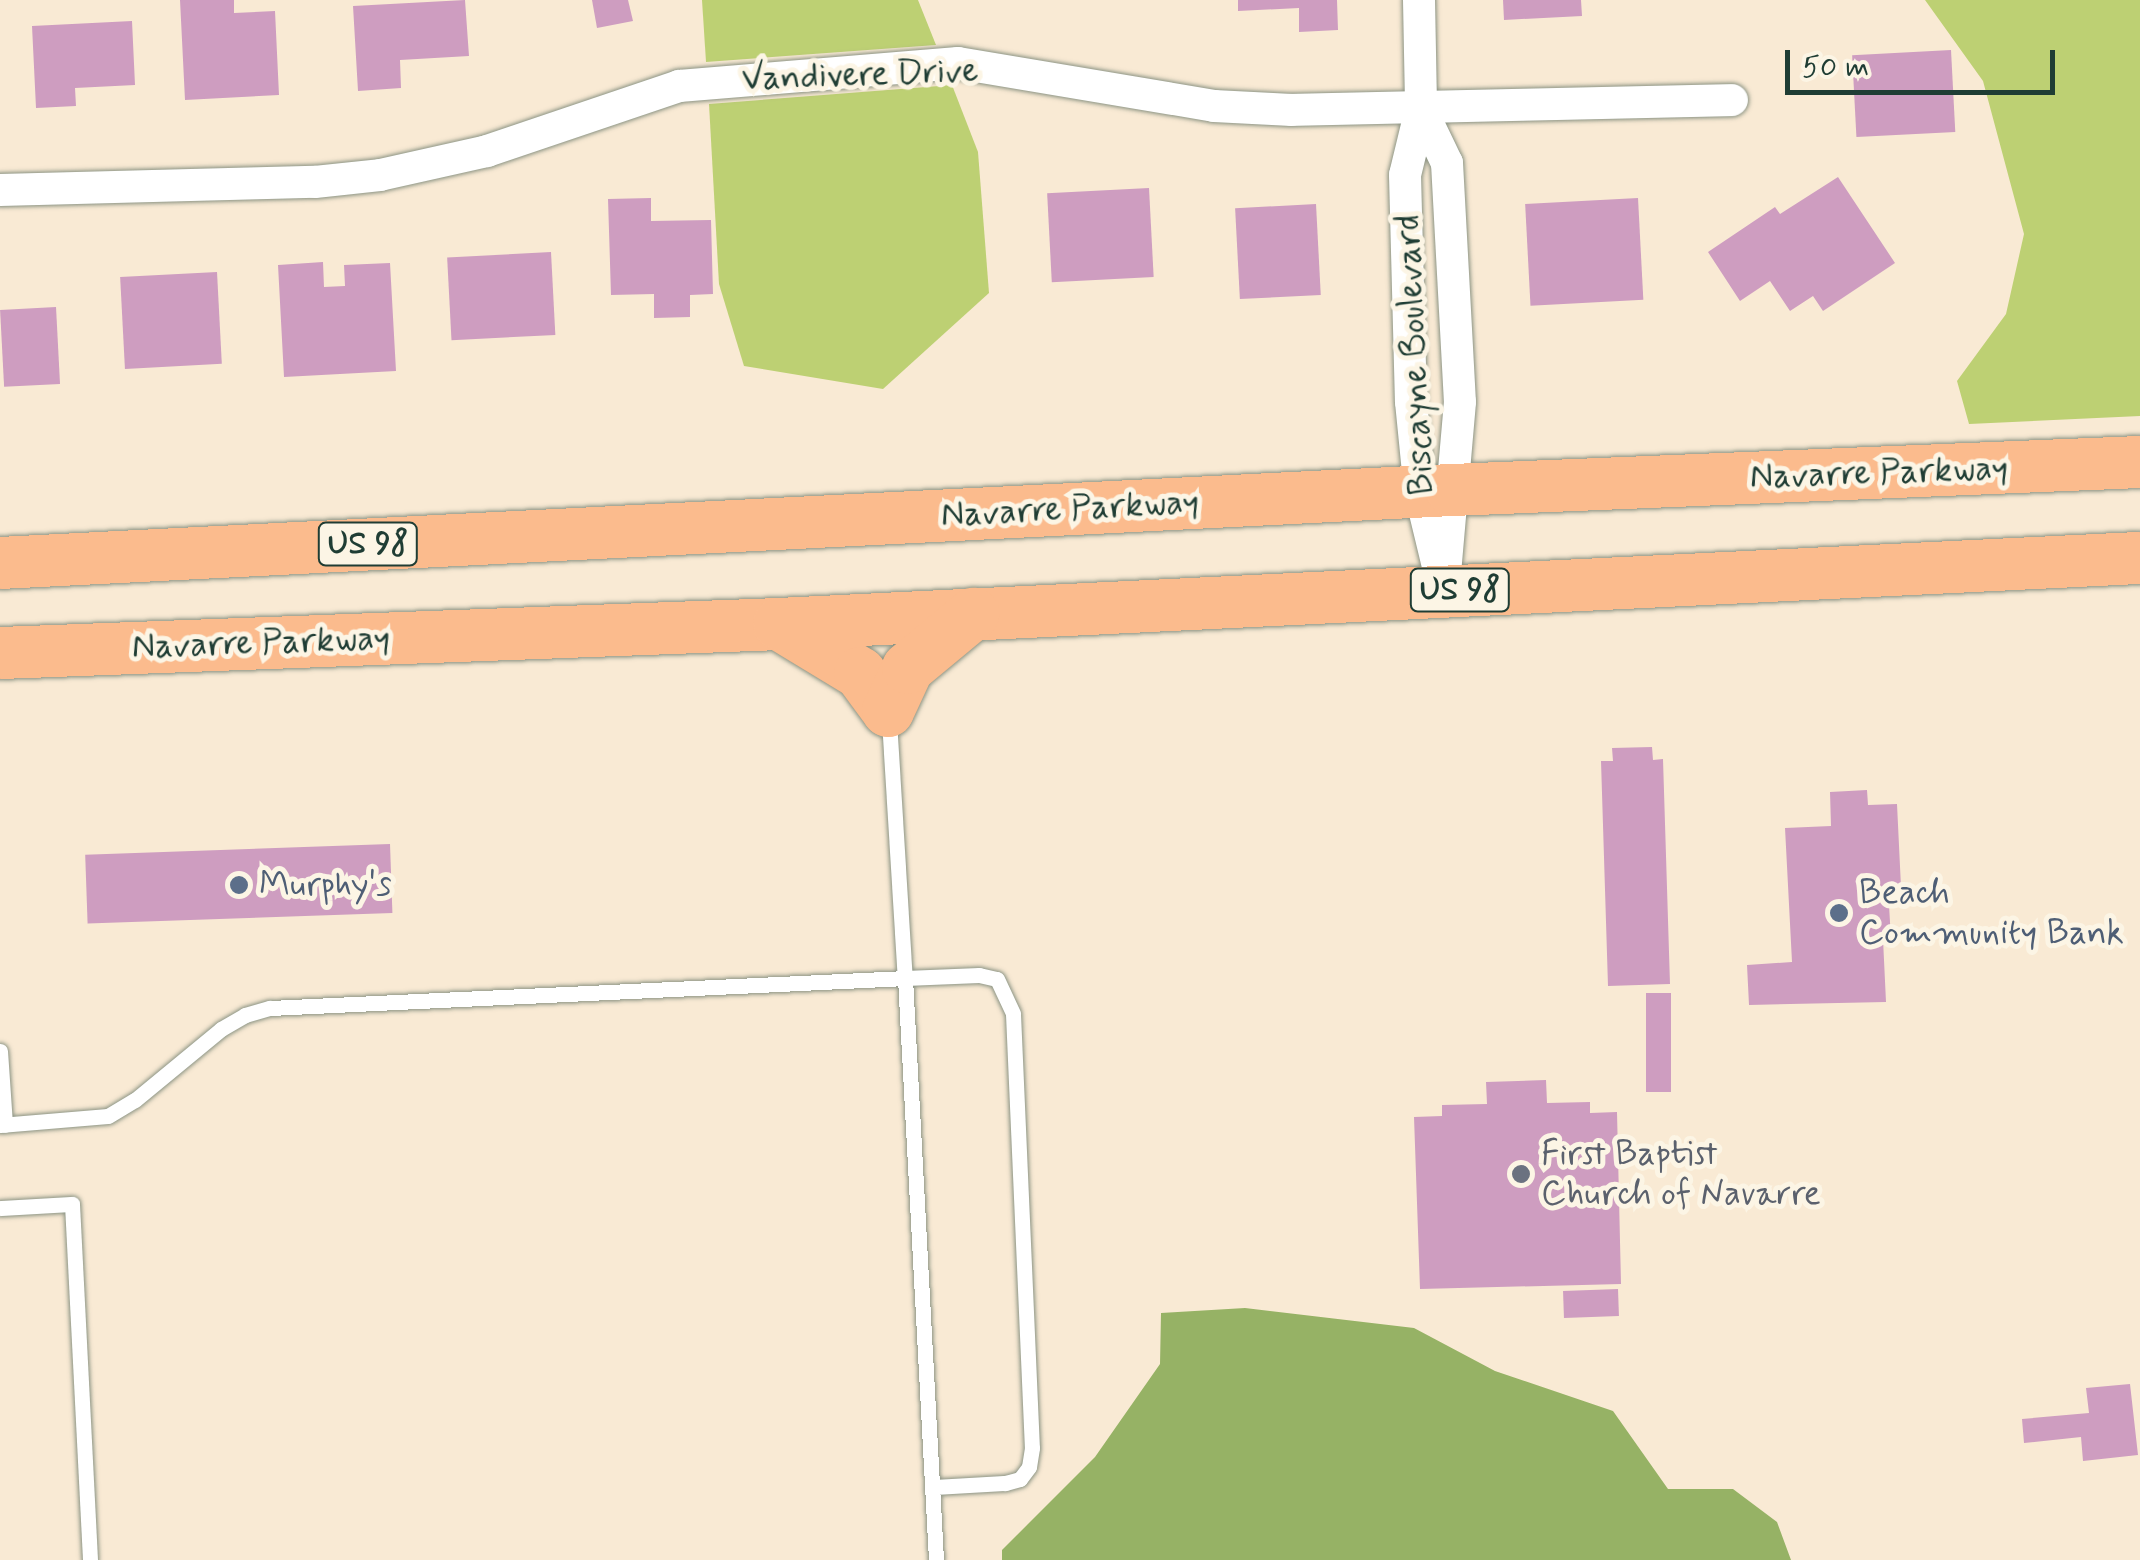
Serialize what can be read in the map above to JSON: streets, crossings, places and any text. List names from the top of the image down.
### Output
{
  "streets": {
    "highway": ["Navarre Parkway", "US 98"],
    "street": ["Vandivere Drive", "Biscayne Boulevard"]
  },
  "crossings": [
    ["Vandivere Drive", "Biscayne Boulevard"],
    ["Biscayne Boulevard", "Navarre Parkway"]
  ],
  "places": ["Murphy's", "Beach Community Bank", "First Baptist Church of Navarre"],
  "scale_bar": "50 m"
}
